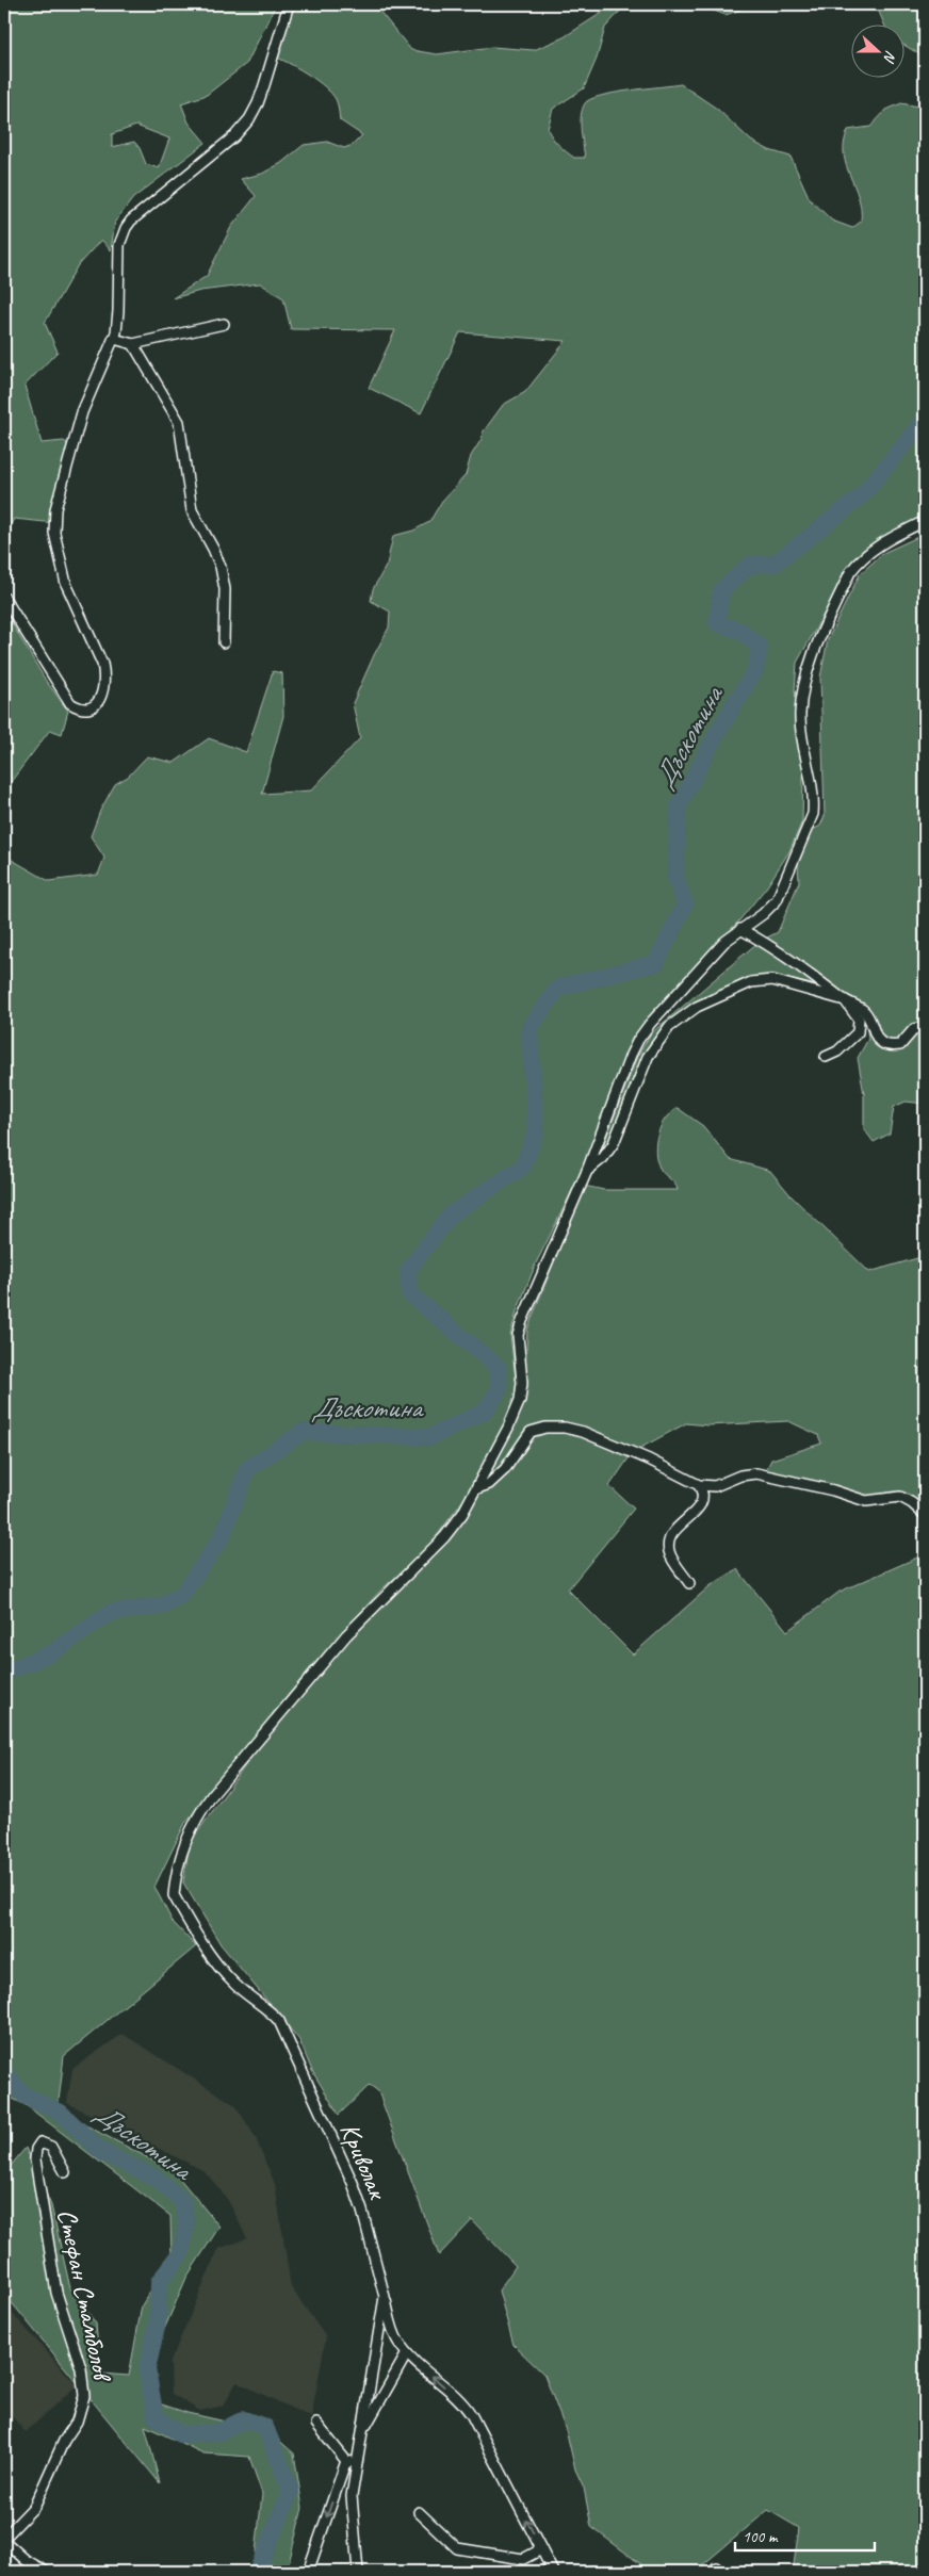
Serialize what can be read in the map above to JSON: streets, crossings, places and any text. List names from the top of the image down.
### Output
{
  "streets": {
    "street": ["Криволак", "Стефан Стамболов"]
  },
  "water": ["Дъскотина"],
  "scale_bar": "100 m",
  "north": "right"
}
